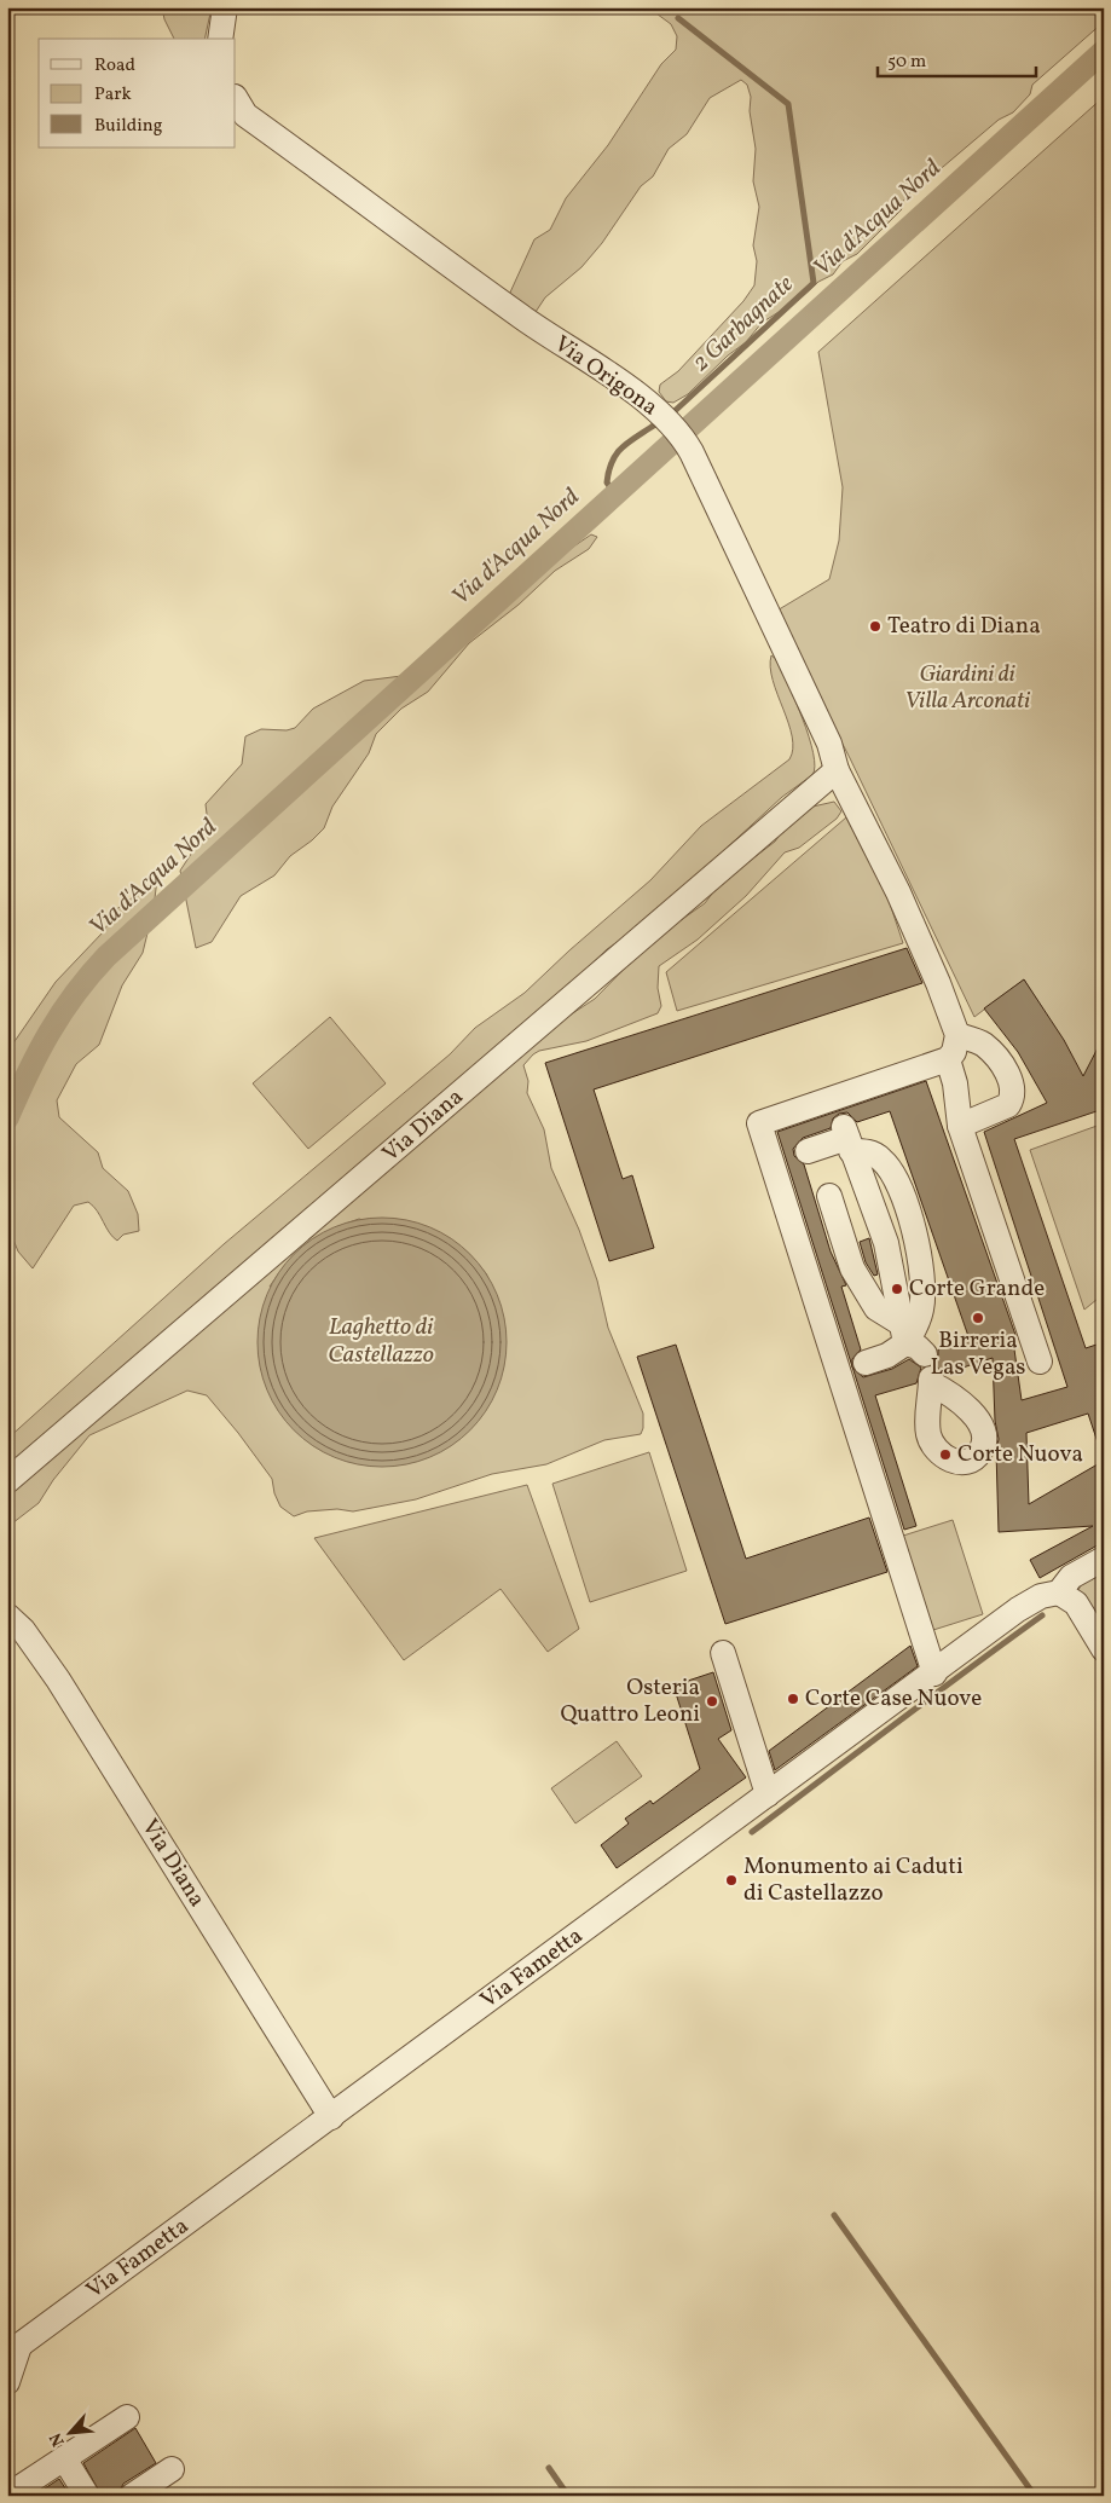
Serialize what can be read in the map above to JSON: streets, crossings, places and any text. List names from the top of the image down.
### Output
{
  "streets": {
    "street": ["Via Origona", "Via Diana", "Via Fametta"]
  },
  "crossings": [
    ["Via Origona", "Via Diana"],
    ["Via Diana", "Via Fametta"]
  ],
  "water": ["Via d'Acqua Nord", "2 Garbagnate", "Laghetto di Castellazzo"],
  "parks": ["Giardini di Villa Arconati"],
  "places": [
    "Teatro di Diana",
    "Corte Grande",
    "Birreria Las Vegas",
    "Corte Nuova",
    "Corte Case Nuove",
    "Osteria Quattro Leoni",
    "Monumento ai Caduti di Castellazzo"
  ],
  "legend": ["Road", "Park", "Building"],
  "scale_bar": "50 m",
  "north": "bottom left"
}
